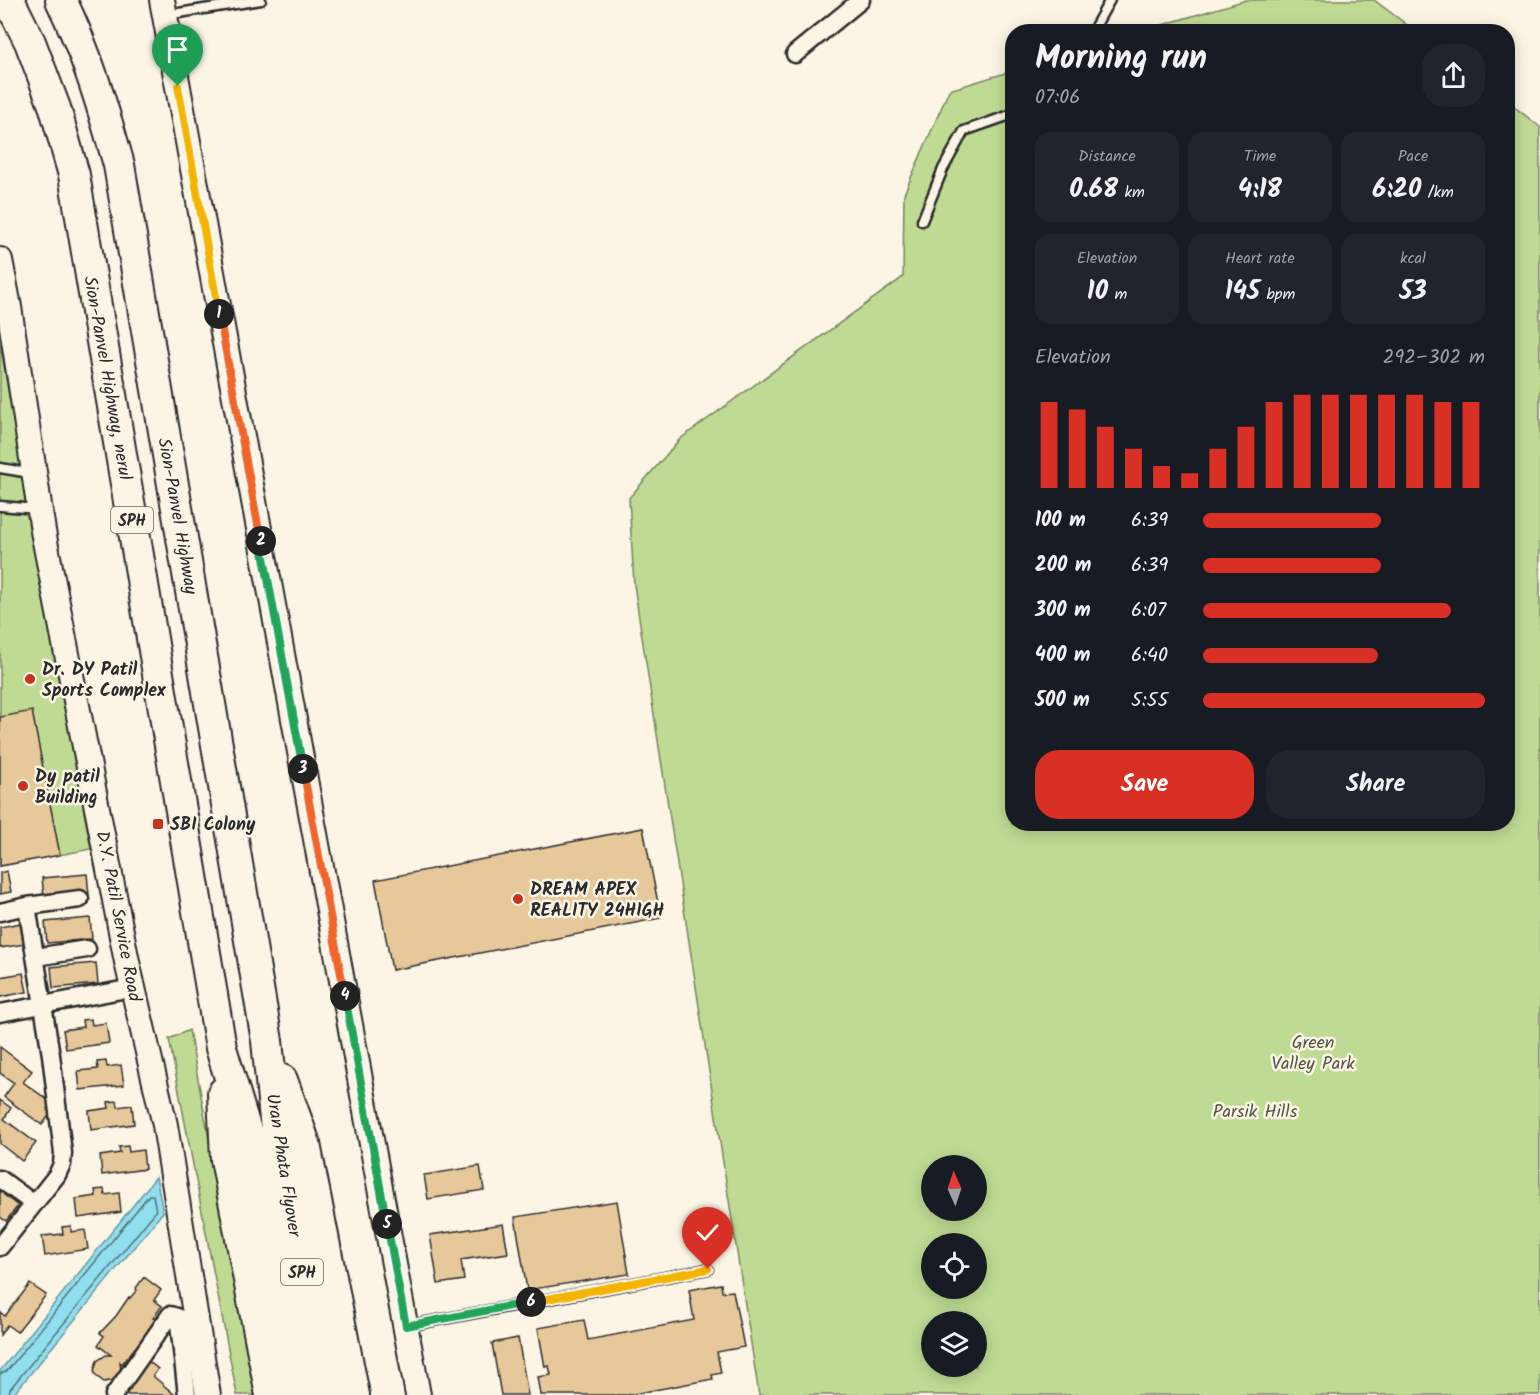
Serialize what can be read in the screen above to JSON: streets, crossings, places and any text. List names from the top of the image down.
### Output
{
  "streets": {
    "highway": [
      "Sion-Panvel Highway, nerul",
      "Sion-Panvel Highway",
      "SPH",
      "Uran Phata Flyover"
    ],
    "street": ["D.Y. Patil Service Road"]
  },
  "crossings": [
    ["Sion-Panvel Highway, nerul", "Uran Phata Flyover"],
    ["Sion-Panvel Highway", "Uran Phata Flyover"]
  ],
  "parks": ["Green Valley Park", "Parsik Hills"],
  "places": {
    "other": ["Dr. DY Patil Sports Complex", "Dy patil Building", "DREAM APEX REALITY 24HIGH"],
    "transit": ["SBI Colony"]
  },
  "north": "top",
  "page": {
    "heading": ["Morning run", "07:06"],
    "stats": [
      ["Distance", "0.68 km"],
      ["Time", "4:18"],
      ["Pace", "6:20 /km"],
      ["Elevation", "10 m"],
      ["Heart rate", "145 bpm"],
      ["kcal", "53"]
    ],
    "pins": [
      "1",
      "2",
      "3",
      "4",
      "5",
      "6"
    ],
    "chart": ["Elevation", "292–302 m"],
    "list": [
      {
        "name": "100 m",
        "note": "6:39"
      },
      {
        "name": "200 m",
        "note": "6:39"
      },
      {
        "name": "300 m",
        "note": "6:07"
      },
      {
        "name": "400 m",
        "note": "6:40"
      },
      {
        "name": "500 m",
        "note": "5:55"
      }
    ],
    "buttons": ["Save", "Share"]
  }
}
